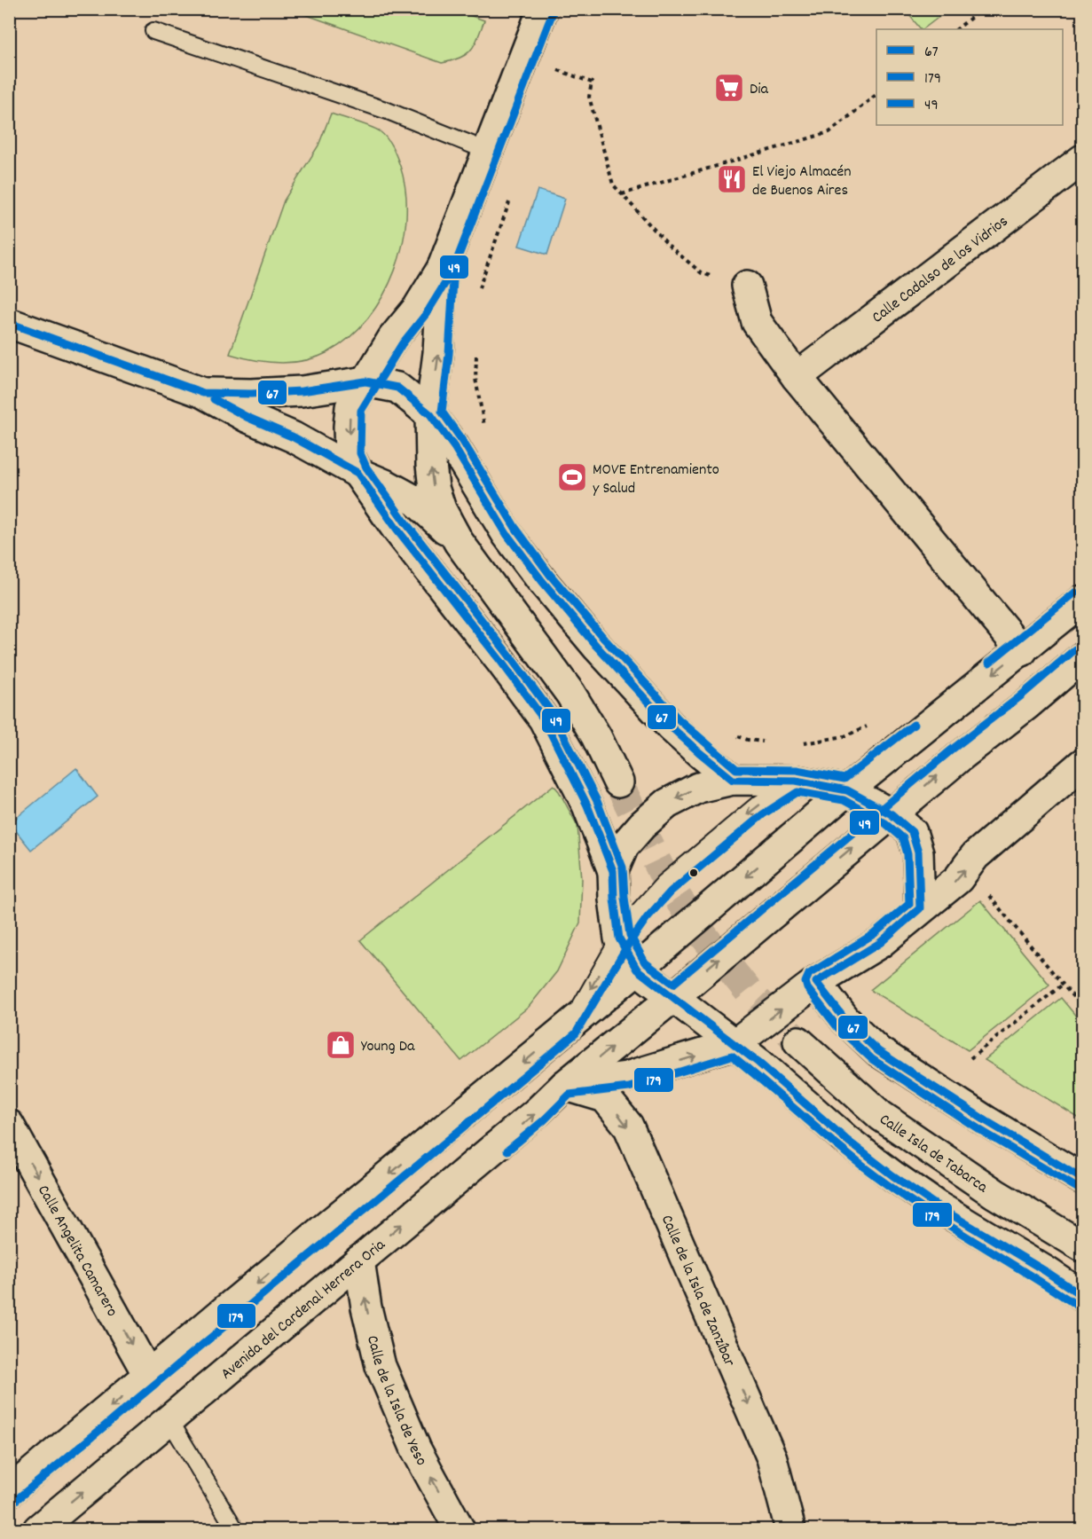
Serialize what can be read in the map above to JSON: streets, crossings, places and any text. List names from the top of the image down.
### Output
{
  "streets": {
    "street": [
      "Calle Cadalso de los Vidrios",
      "Calle Isla de Tabarca",
      "Calle Angelita Camarero",
      "Calle de la Isla de Zanzíbar",
      "Avenida del Cardenal Herrera Oria",
      "Calle de la Isla de Yeso"
    ]
  },
  "crossings": [
    ["Calle de la Isla de Zanzíbar", "Avenida del Cardenal Herrera Oria"],
    ["Avenida del Cardenal Herrera Oria", "Calle de la Isla de Yeso"]
  ],
  "one_way": ["Calle Angelita Camarero", "Calle de la Isla de Zanzíbar", "Calle de la Isla de Yeso"],
  "places": {
    "supermarket": ["Dia"],
    "restaurant": ["El Viejo Almacén de Buenos Aires"],
    "sports": ["MOVE Entrenamiento y Salud"],
    "shop": ["Young Da"]
  },
  "lines": ["transit line 49", "transit line 67", "transit line 179"],
  "legend": ["67", "179", "49"]
}
